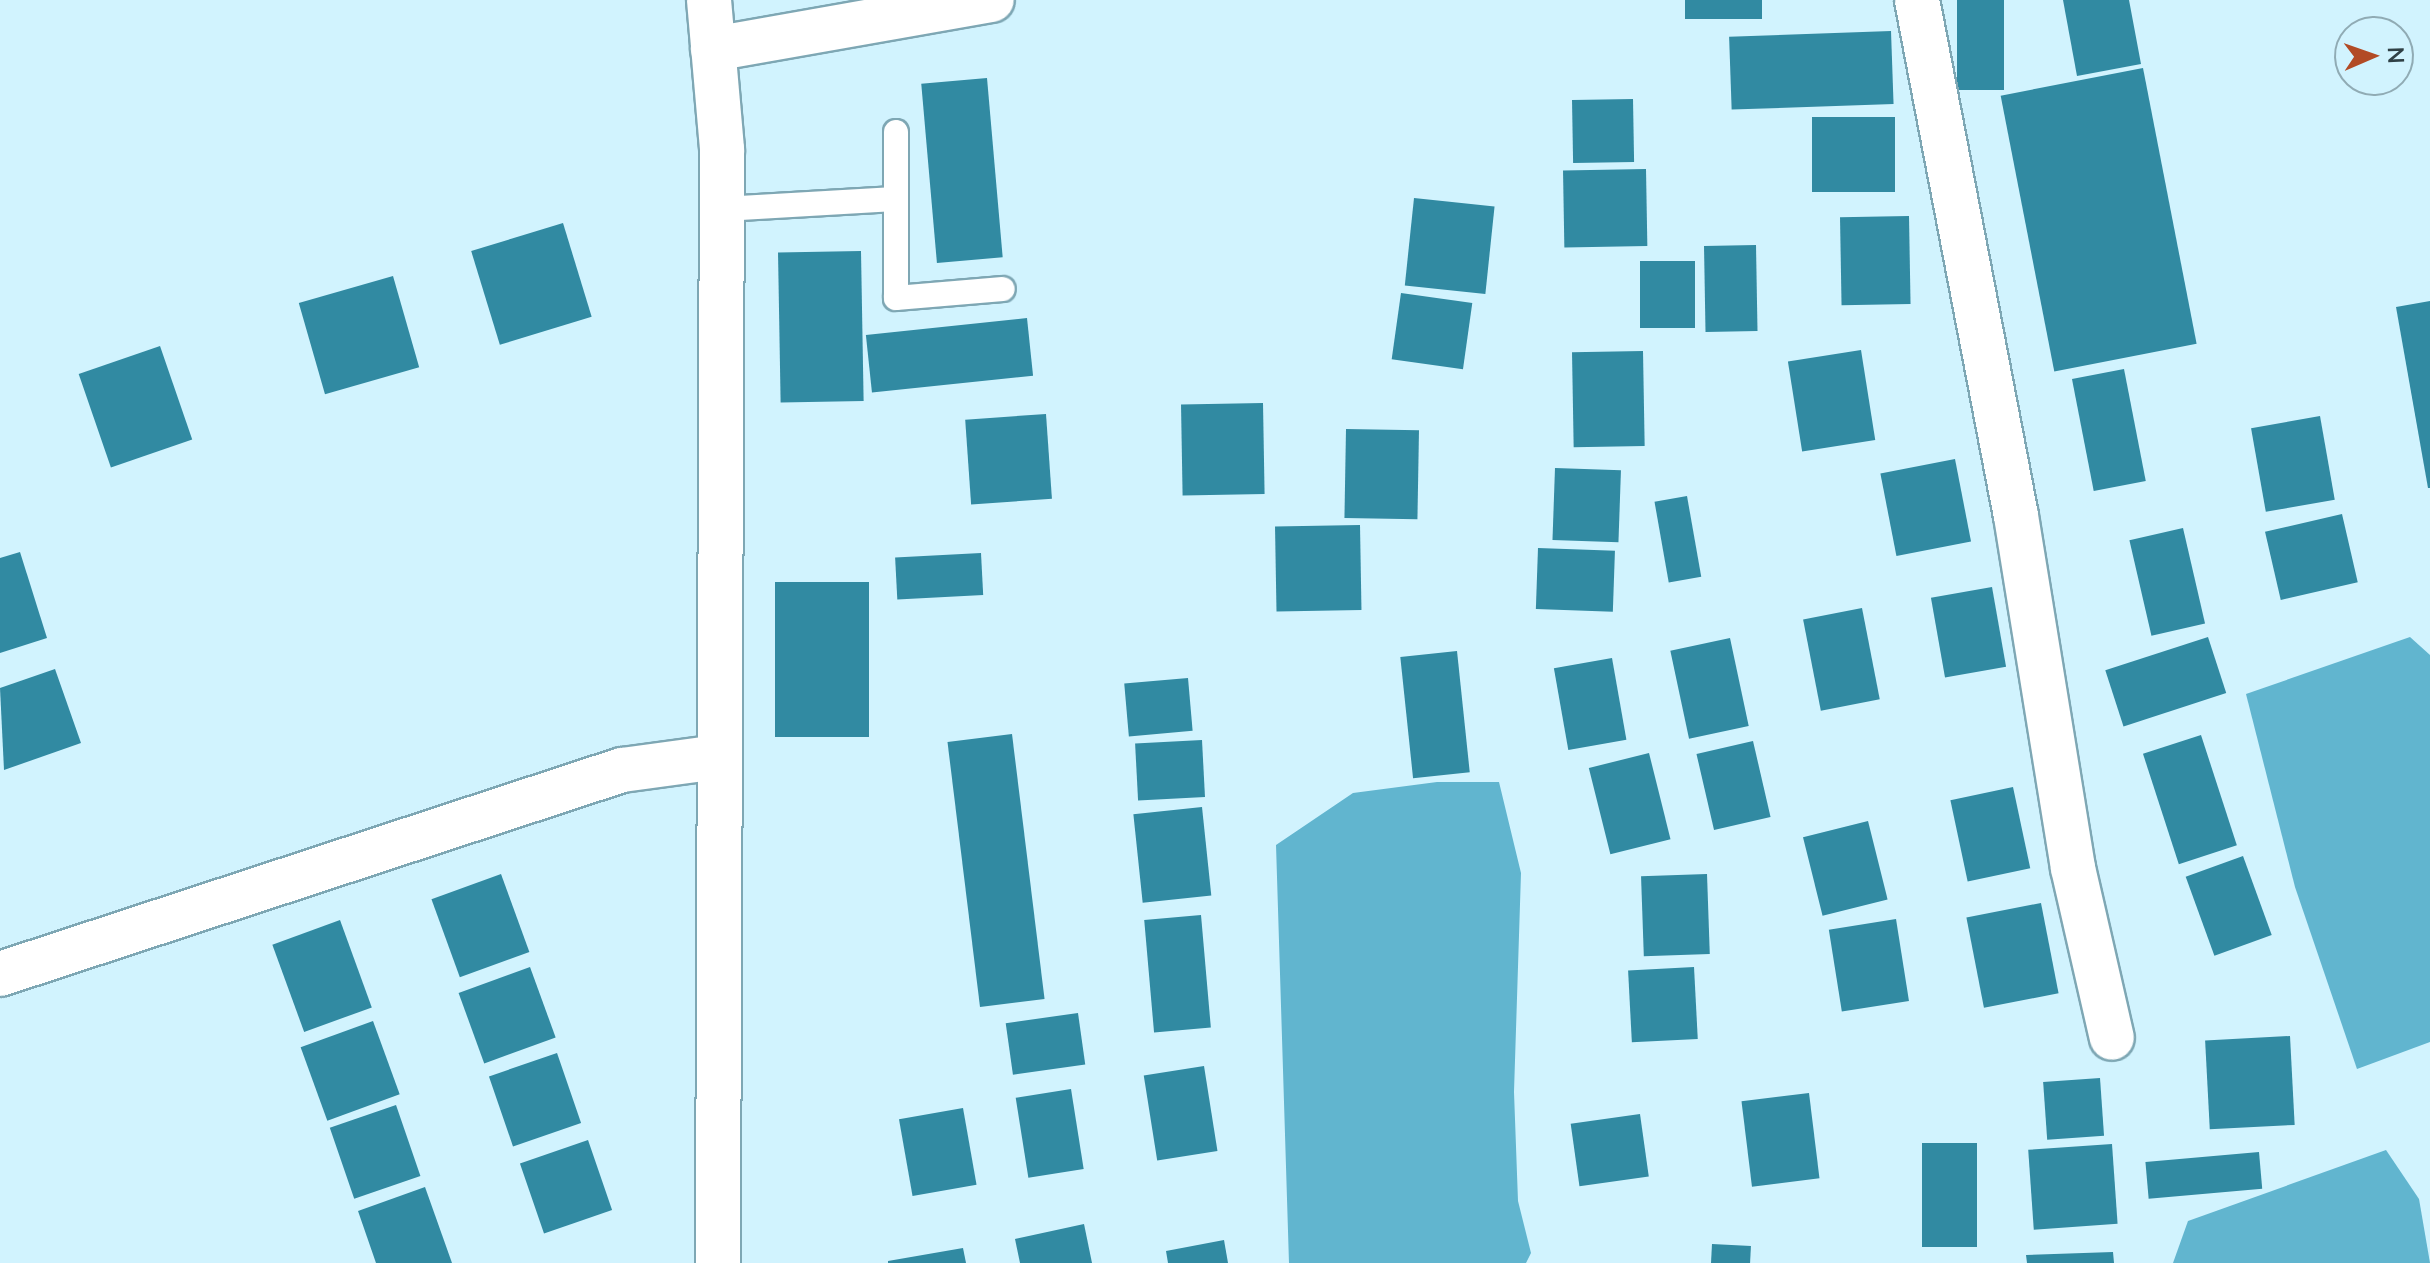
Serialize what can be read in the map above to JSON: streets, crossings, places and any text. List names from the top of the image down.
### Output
{
  "north": "right"
}
